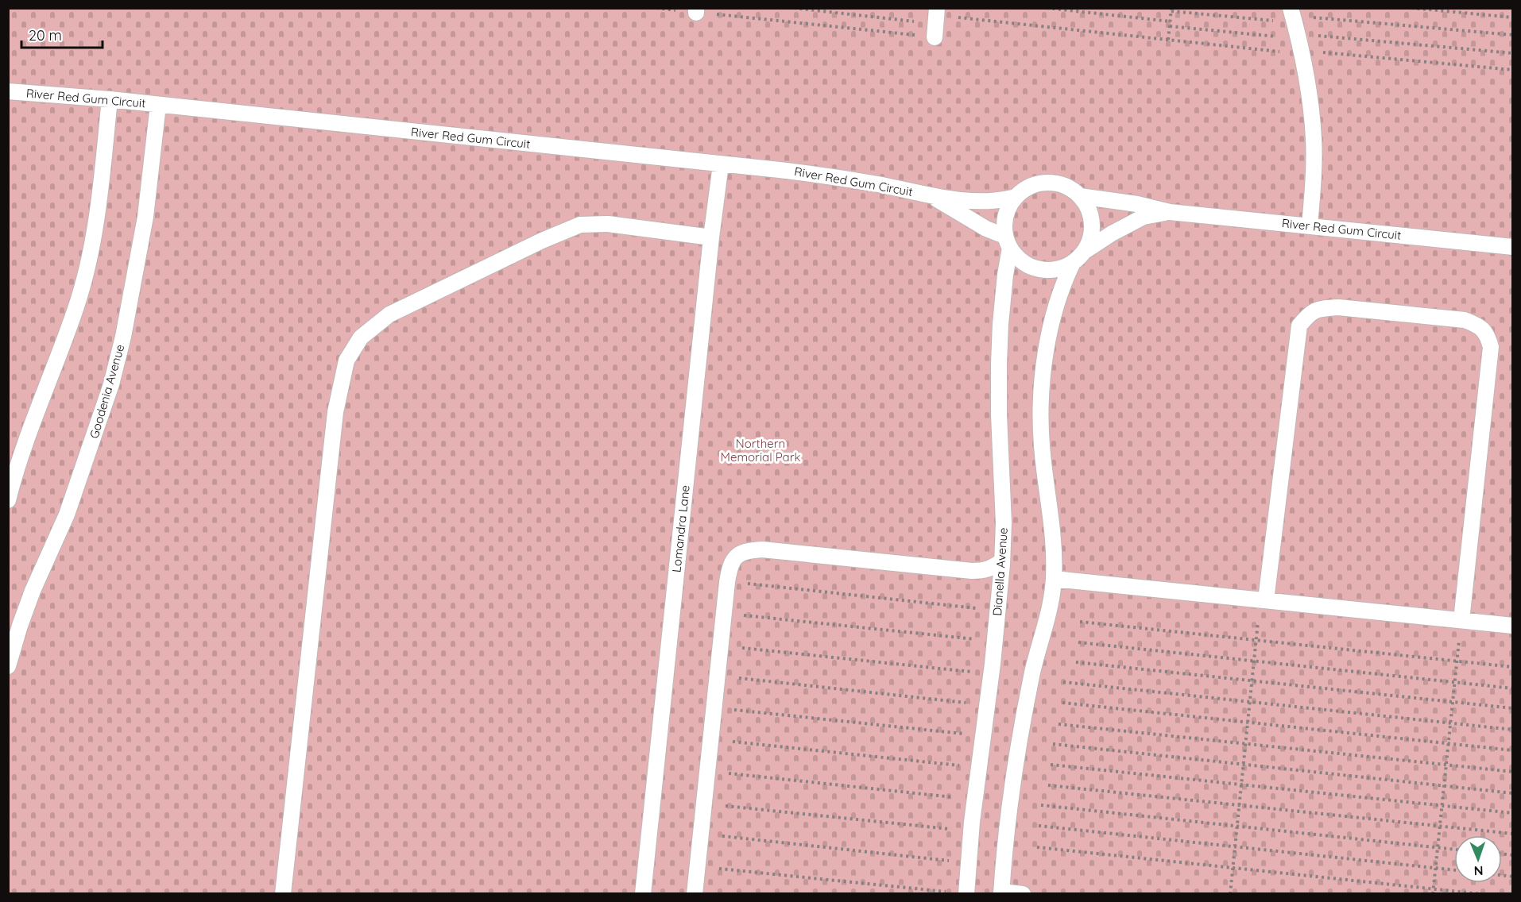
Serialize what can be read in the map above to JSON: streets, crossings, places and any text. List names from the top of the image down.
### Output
{
  "streets": {
    "lane": [
      "River Red Gum Circuit",
      "Goodenia Avenue",
      "Lomandra Lane",
      "Dianella Avenue"
    ]
  },
  "crossings": [
    ["River Red Gum Circuit", "Goodenia Avenue"],
    ["River Red Gum Circuit", "Lomandra Lane"],
    ["River Red Gum Circuit", "Dianella Avenue"]
  ],
  "parks": ["Northern Memorial Park"],
  "scale_bar": "20 m",
  "north": "bottom"
}
